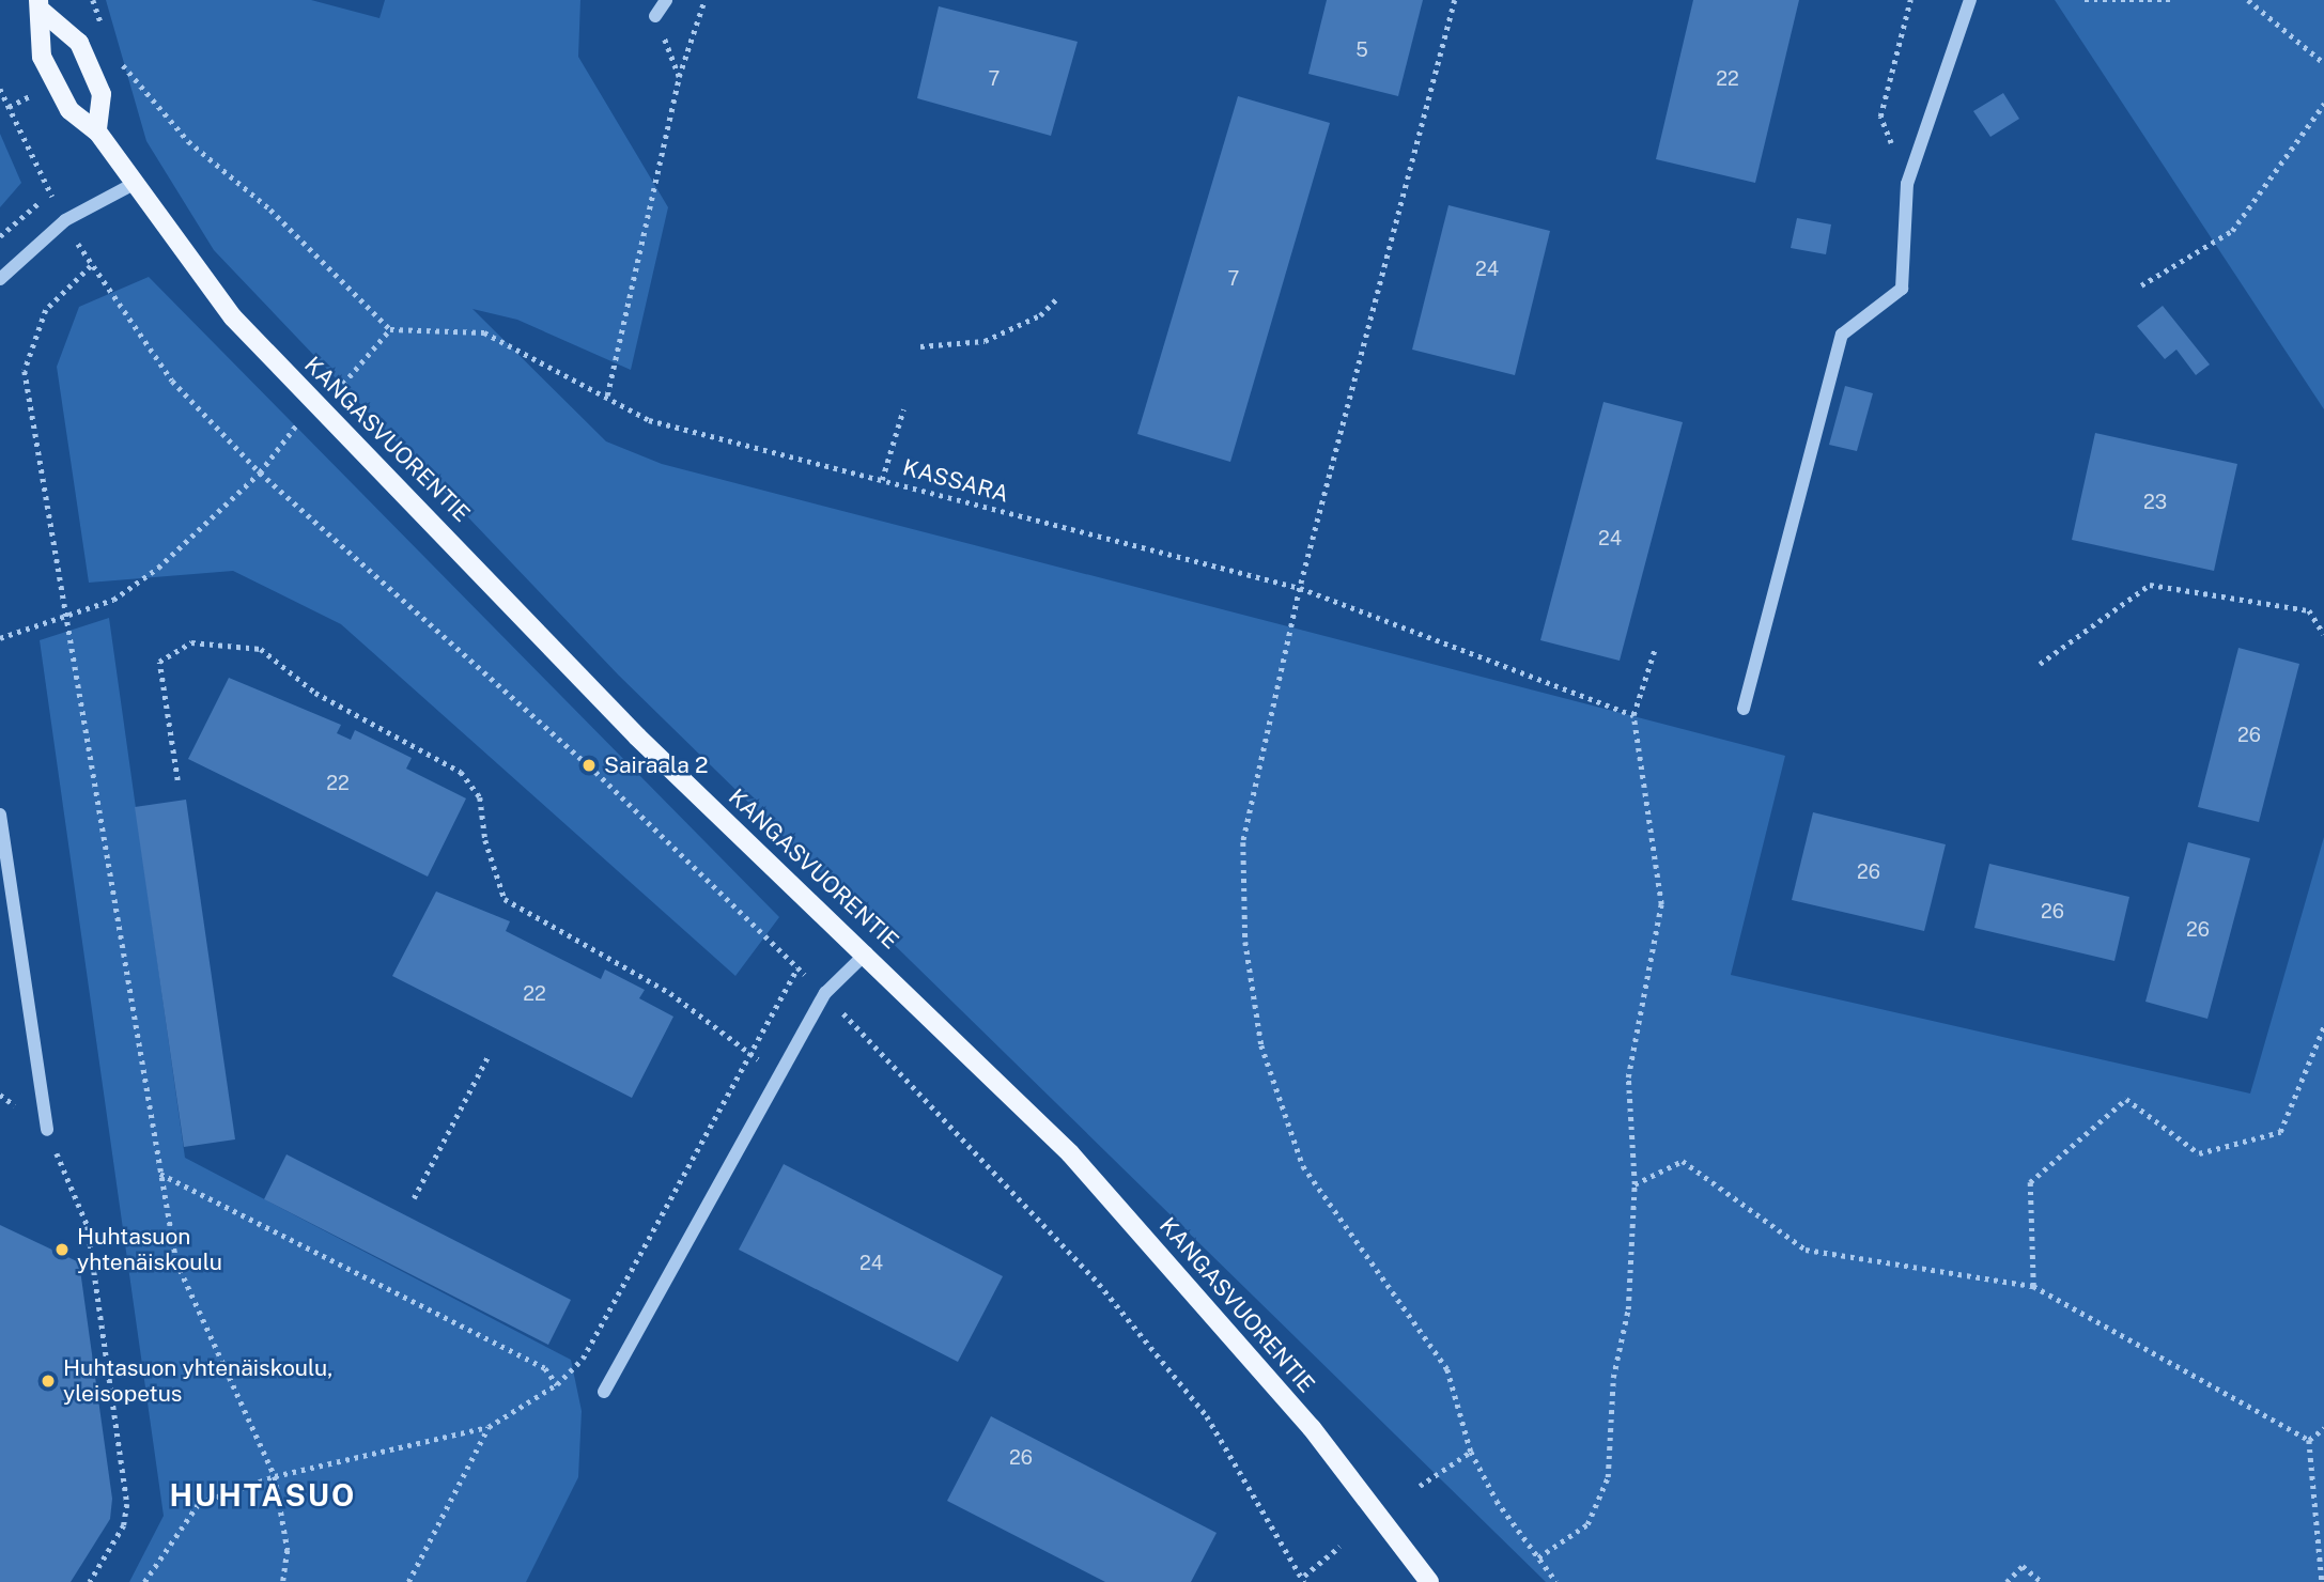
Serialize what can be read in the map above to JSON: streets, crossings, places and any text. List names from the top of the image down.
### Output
{
  "streets": {
    "main road": ["KANGASVUORENTIE"],
    "path": ["KASSARA"]
  },
  "districts": ["HUHTASUO"],
  "places": ["Sairaala 2", "Huhtasuon yhtenäiskoulu", "Huhtasuon yhtenäiskoulu, yleisopetus"],
  "house_numbers": [
    "5",
    "7",
    "22",
    "24",
    "7",
    "23",
    "24",
    "26",
    "22",
    "26",
    "26",
    "26",
    "22",
    "24",
    "26"
  ]
}
